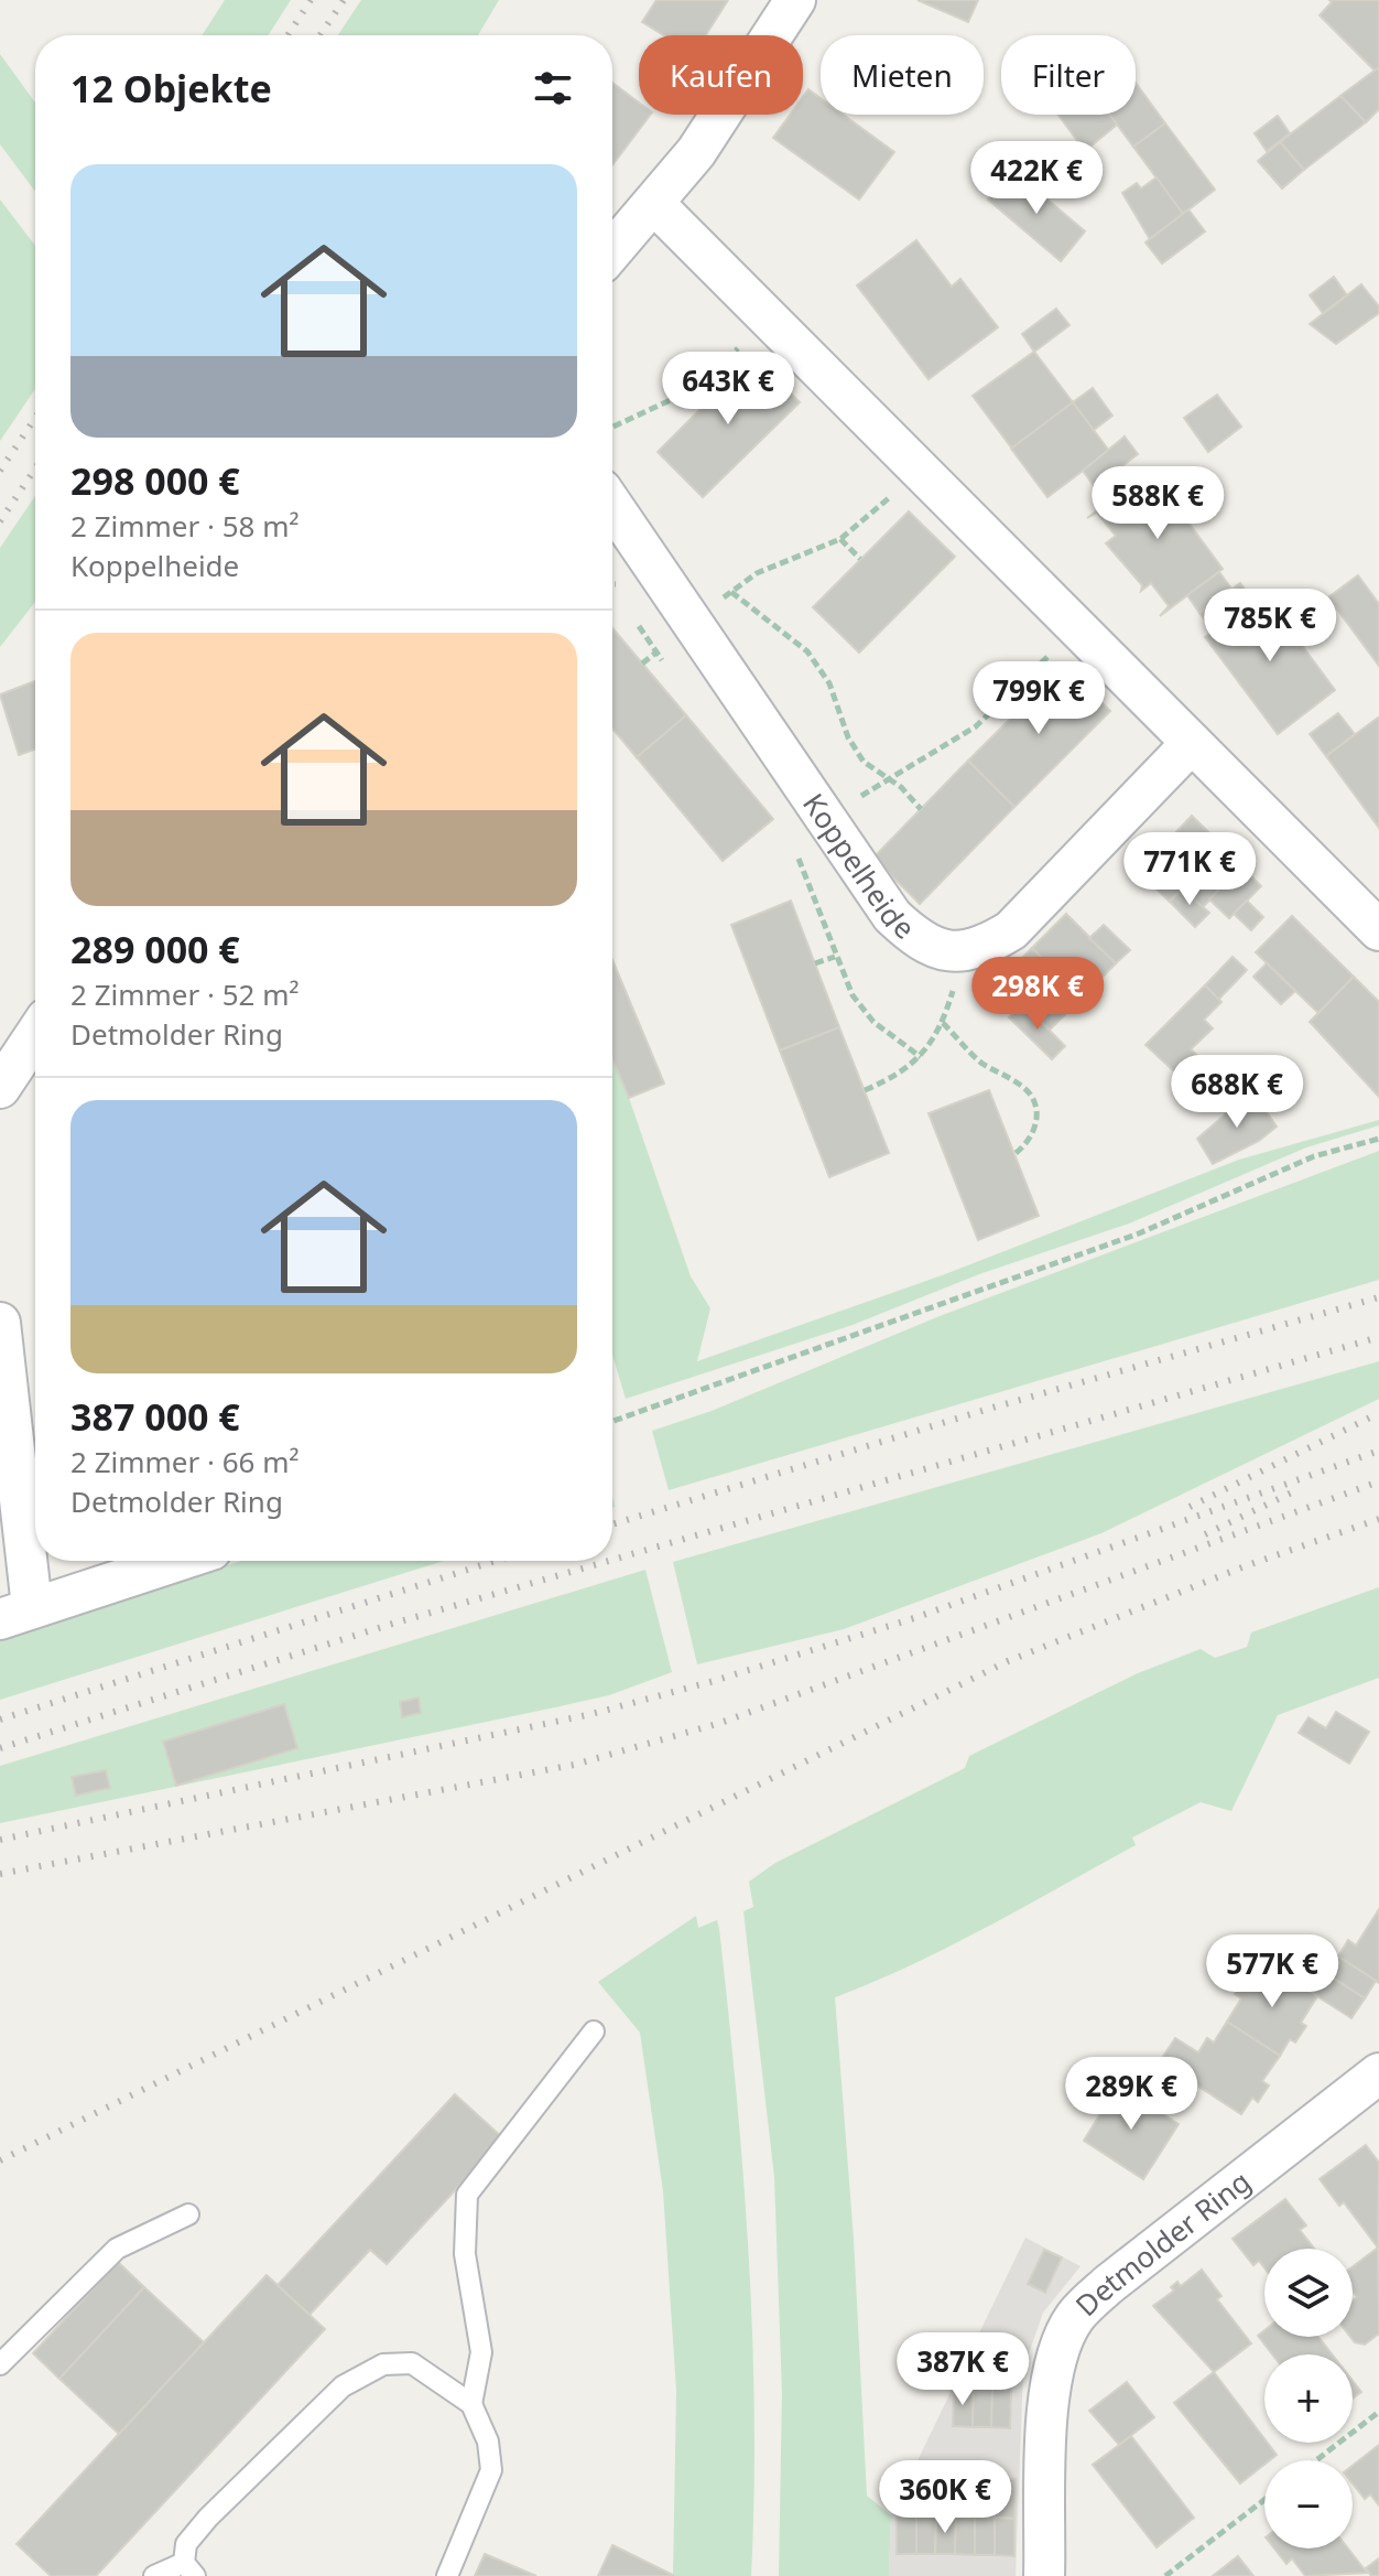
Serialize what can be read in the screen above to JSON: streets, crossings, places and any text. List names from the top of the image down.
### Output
{
  "streets": {
    "street": ["Koppelheide", "Detmolder Ring"]
  },
  "page": {
    "chip": ["Kaufen", "Mieten", "Filter"],
    "heading": "12 Objekte",
    "price": [
      "422K €",
      "643K €",
      "588K €",
      "785K €",
      "799K €",
      "771K €",
      "298K €",
      "688K €",
      "577K €",
      "289K €",
      "387K €",
      "360K €"
    ],
    "list": [
      {
        "name": "298 000 €",
        "note": "2 Zimmer · 58 m² · Koppelheide"
      },
      {
        "name": "289 000 €",
        "note": "2 Zimmer · 52 m² · Detmolder Ring"
      },
      {
        "name": "387 000 €",
        "note": "2 Zimmer · 66 m² · Detmolder Ring"
      }
    ],
    "map_buttons": ["+", "−"]
  }
}
